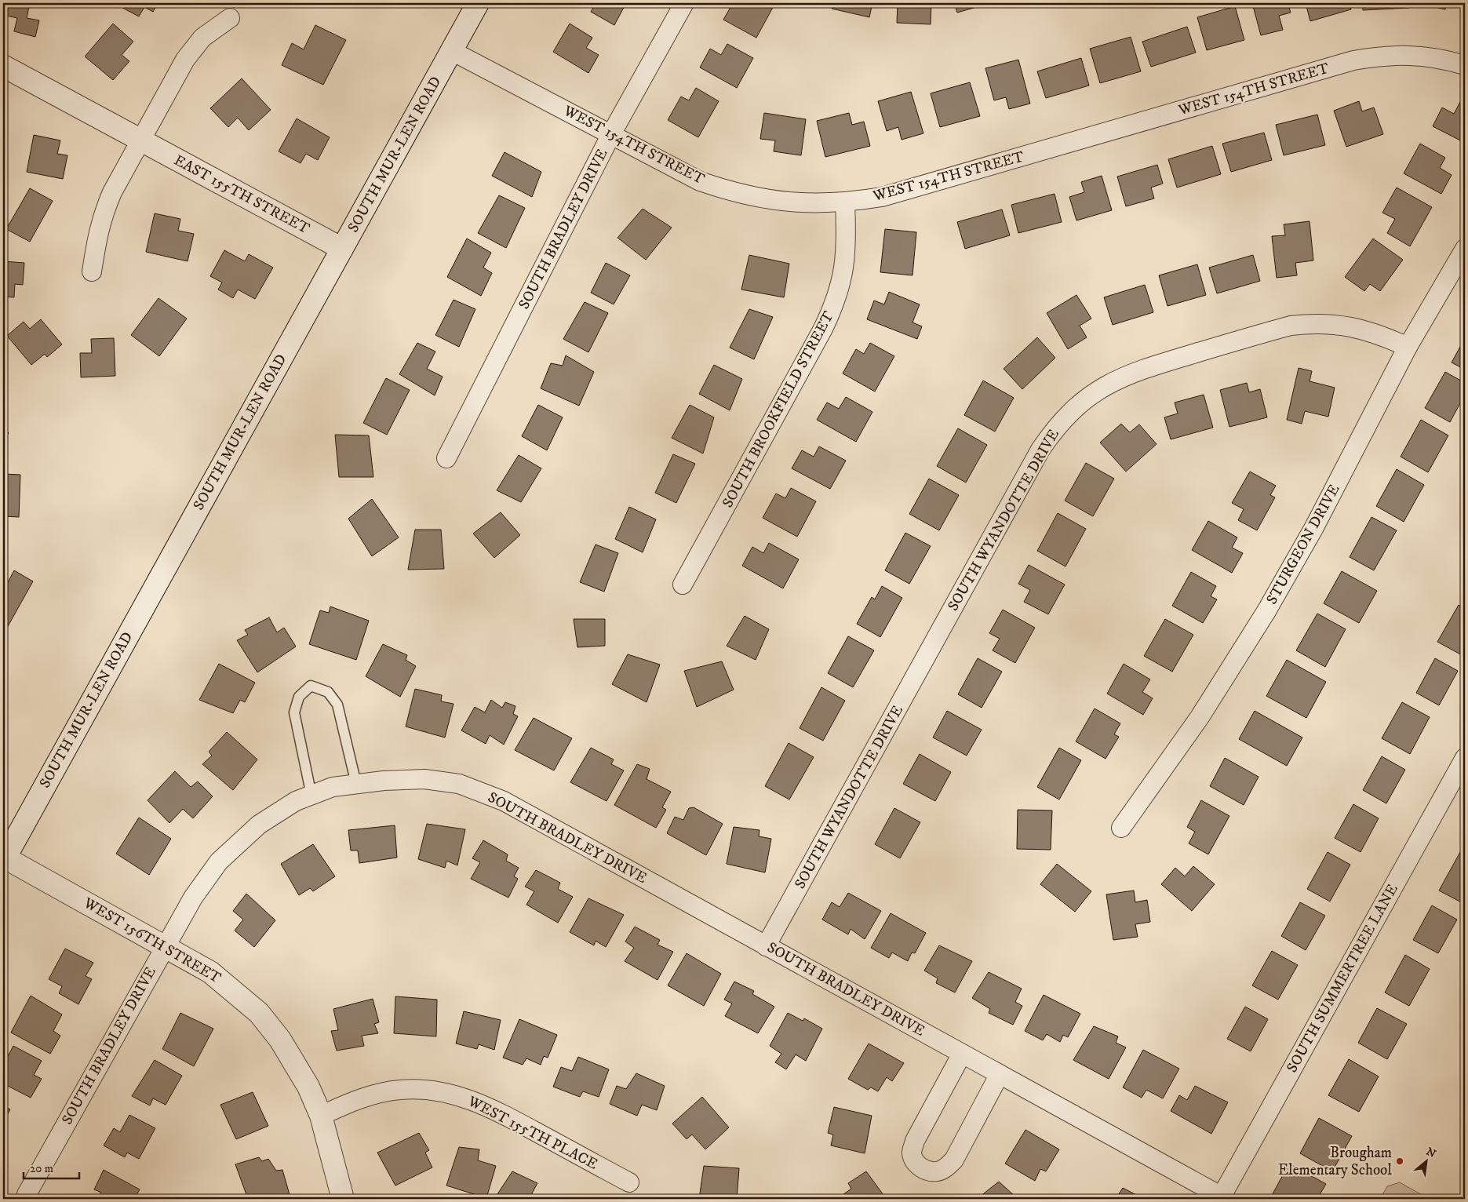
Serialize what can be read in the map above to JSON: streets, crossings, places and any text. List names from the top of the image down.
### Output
{
  "streets": {
    "main road": ["SOUTH MUR-LEN ROAD", "EAST 155TH STREET", "WEST 156TH STREET"],
    "street": [
      "WEST 154TH STREET",
      "SOUTH BRADLEY DRIVE",
      "SOUTH BROOKFIELD STREET",
      "SOUTH WYANDOTTE DRIVE",
      "STURGEON DRIVE",
      "SOUTH SUMMERTREE LANE",
      "WEST 155TH PLACE"
    ]
  },
  "crossings": [
    ["WEST 154TH STREET", "SOUTH MUR-LEN ROAD"],
    ["WEST 154TH STREET", "SOUTH BRADLEY DRIVE"],
    ["WEST 154TH STREET", "SOUTH BROOKFIELD STREET"],
    ["SOUTH MUR-LEN ROAD", "EAST 155TH STREET"],
    ["SOUTH MUR-LEN ROAD", "WEST 156TH STREET"],
    ["SOUTH BRADLEY DRIVE", "SOUTH WYANDOTTE DRIVE"],
    ["SOUTH BRADLEY DRIVE", "WEST 156TH STREET"],
    ["SOUTH BRADLEY DRIVE", "SOUTH SUMMERTREE LANE"],
    ["SOUTH WYANDOTTE DRIVE", "STURGEON DRIVE"],
    ["WEST 156TH STREET", "WEST 155TH PLACE"]
  ],
  "places": ["Brougham Elementary School"],
  "scale_bar": "20 m",
  "north": "top right"
}
